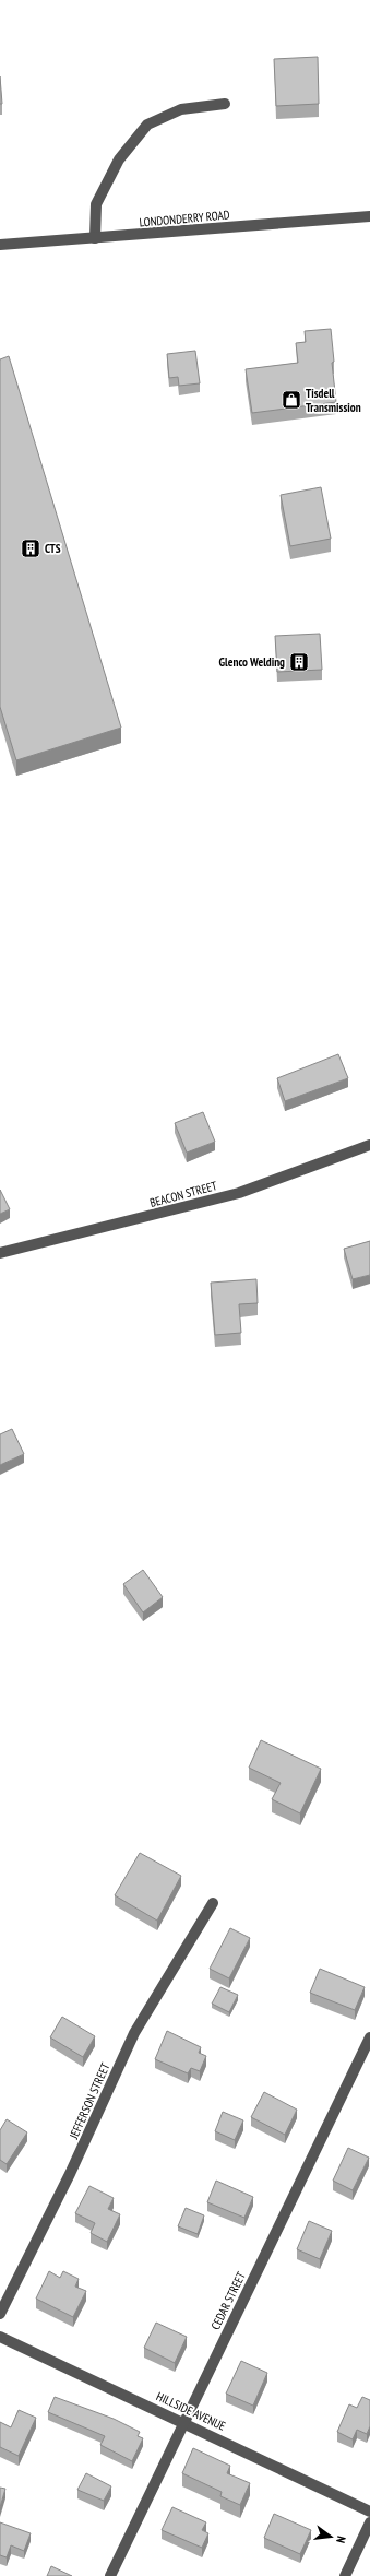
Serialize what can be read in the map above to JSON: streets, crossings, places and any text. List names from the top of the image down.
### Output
{
  "streets": {
    "street": [
      "LONDONDERRY ROAD",
      "BEACON STREET",
      "JEFFERSON STREET",
      "CEDAR STREET",
      "HILLSIDE AVENUE"
    ]
  },
  "crossings": [
    ["CEDAR STREET", "HILLSIDE AVENUE"]
  ],
  "places": {
    "shop": ["Tisdell Transmission"],
    "building": ["CTS", "Glenco Welding"]
  },
  "north": "right"
}
